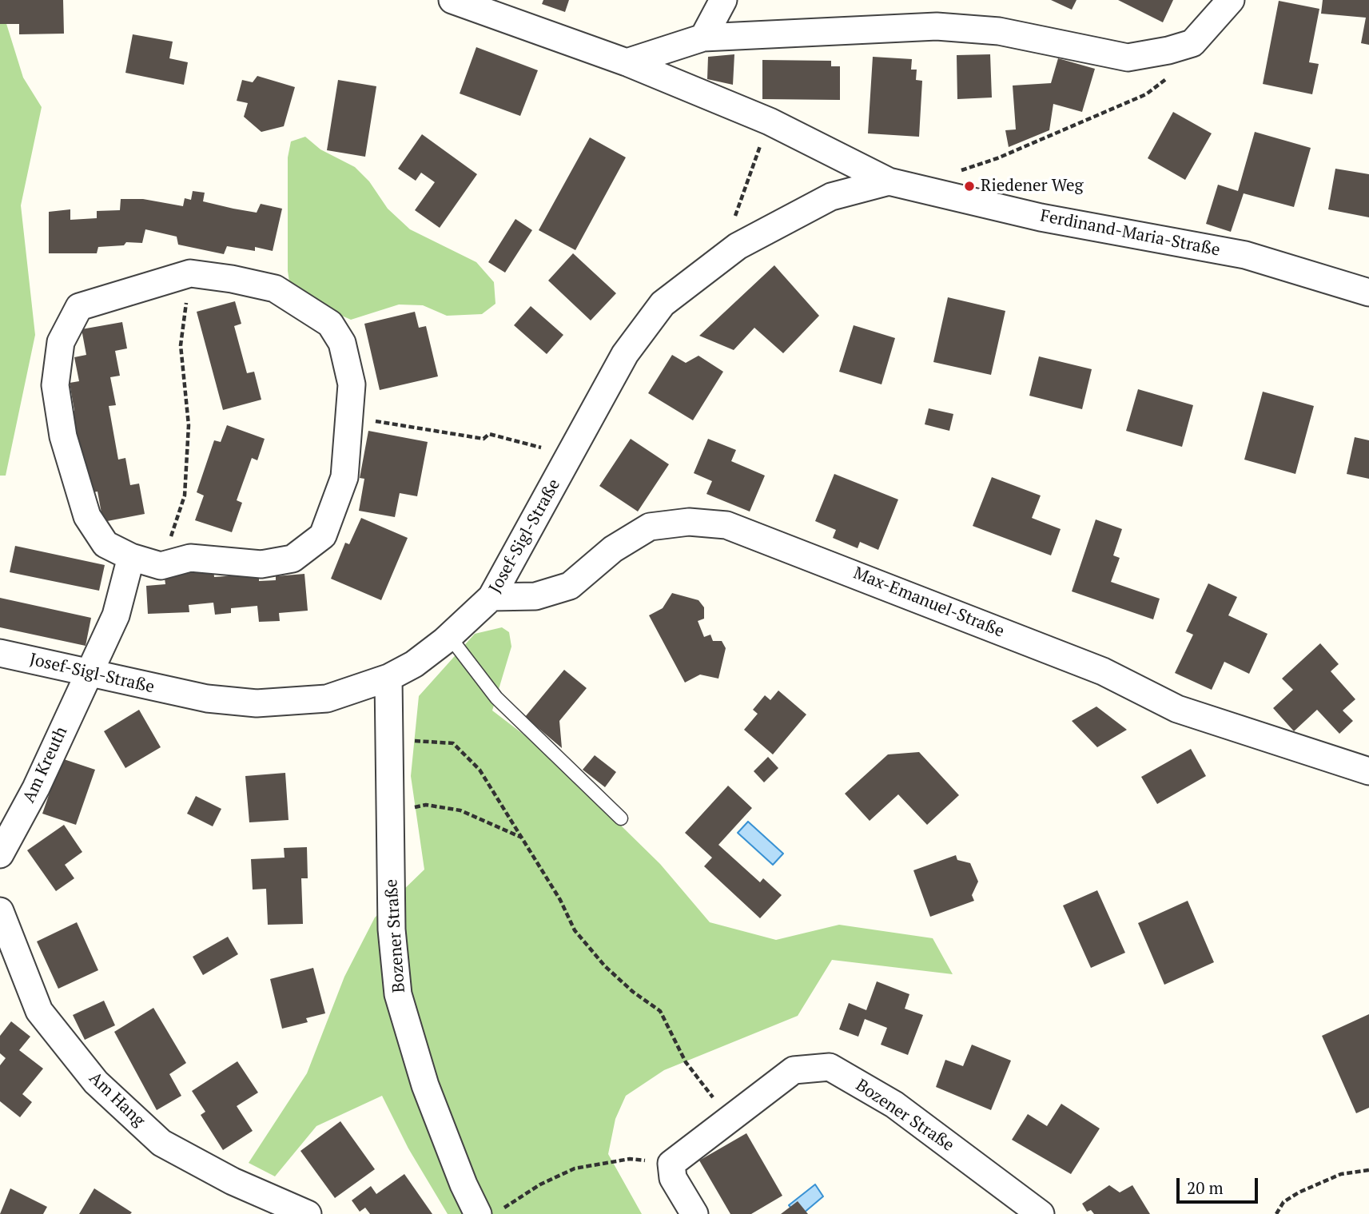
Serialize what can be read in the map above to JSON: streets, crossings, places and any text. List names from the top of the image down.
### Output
{
  "streets": {
    "street": [
      "Ferdinand-Maria-Straße",
      "Josef-Sigl-Straße",
      "Max-Emanuel-Straße",
      "Am Kreuth",
      "Bozener Straße",
      "Am Hang"
    ]
  },
  "crossings": [
    ["Ferdinand-Maria-Straße", "Josef-Sigl-Straße"],
    ["Josef-Sigl-Straße", "Max-Emanuel-Straße"],
    ["Josef-Sigl-Straße", "Am Kreuth"],
    ["Josef-Sigl-Straße", "Bozener Straße"]
  ],
  "places": ["Riedener Weg"],
  "scale_bar": "20 m"
}
